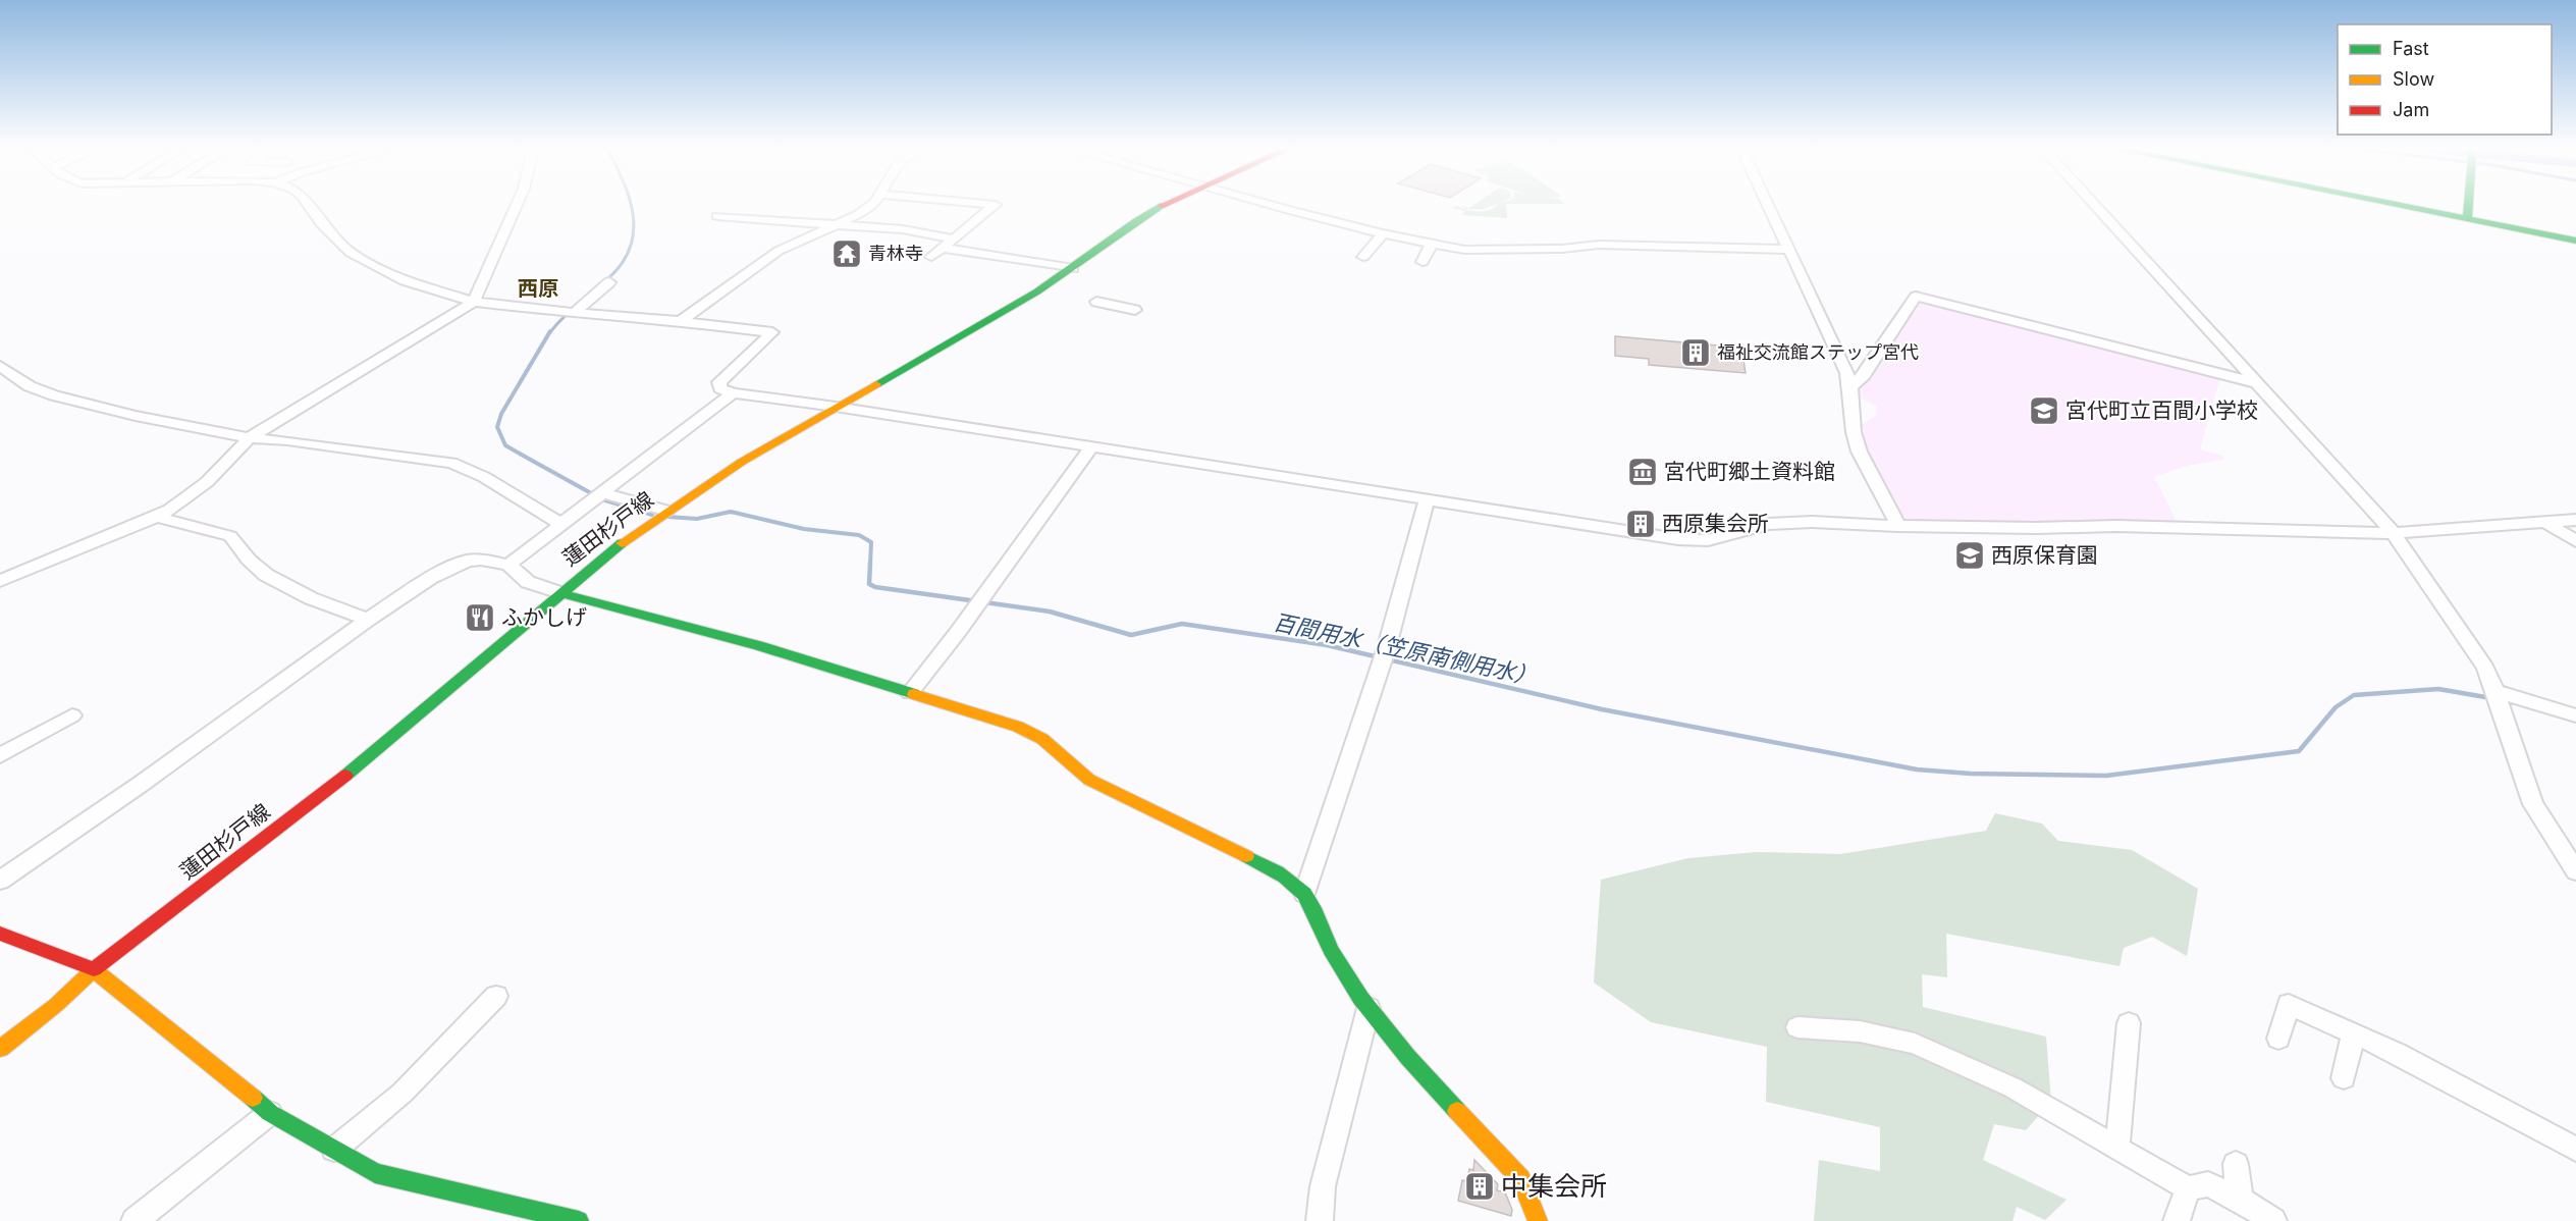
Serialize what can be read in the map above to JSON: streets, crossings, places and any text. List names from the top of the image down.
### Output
{
  "streets": {
    "street": ["蓮田杉戸線"]
  },
  "districts": ["西原"],
  "water": ["百間用水（笠原南側用水）"],
  "places": {
    "temple": ["青林寺"],
    "building": ["福祉交流館ステップ宮代", "西原集会所", "中集会所"],
    "school or university": ["宮代町立百間小学校", "西原保育園"],
    "museum": ["宮代町郷土資料館"],
    "restaurant": ["ふかしげ"]
  },
  "legend": ["Fast", "Slow", "Jam"]
}
